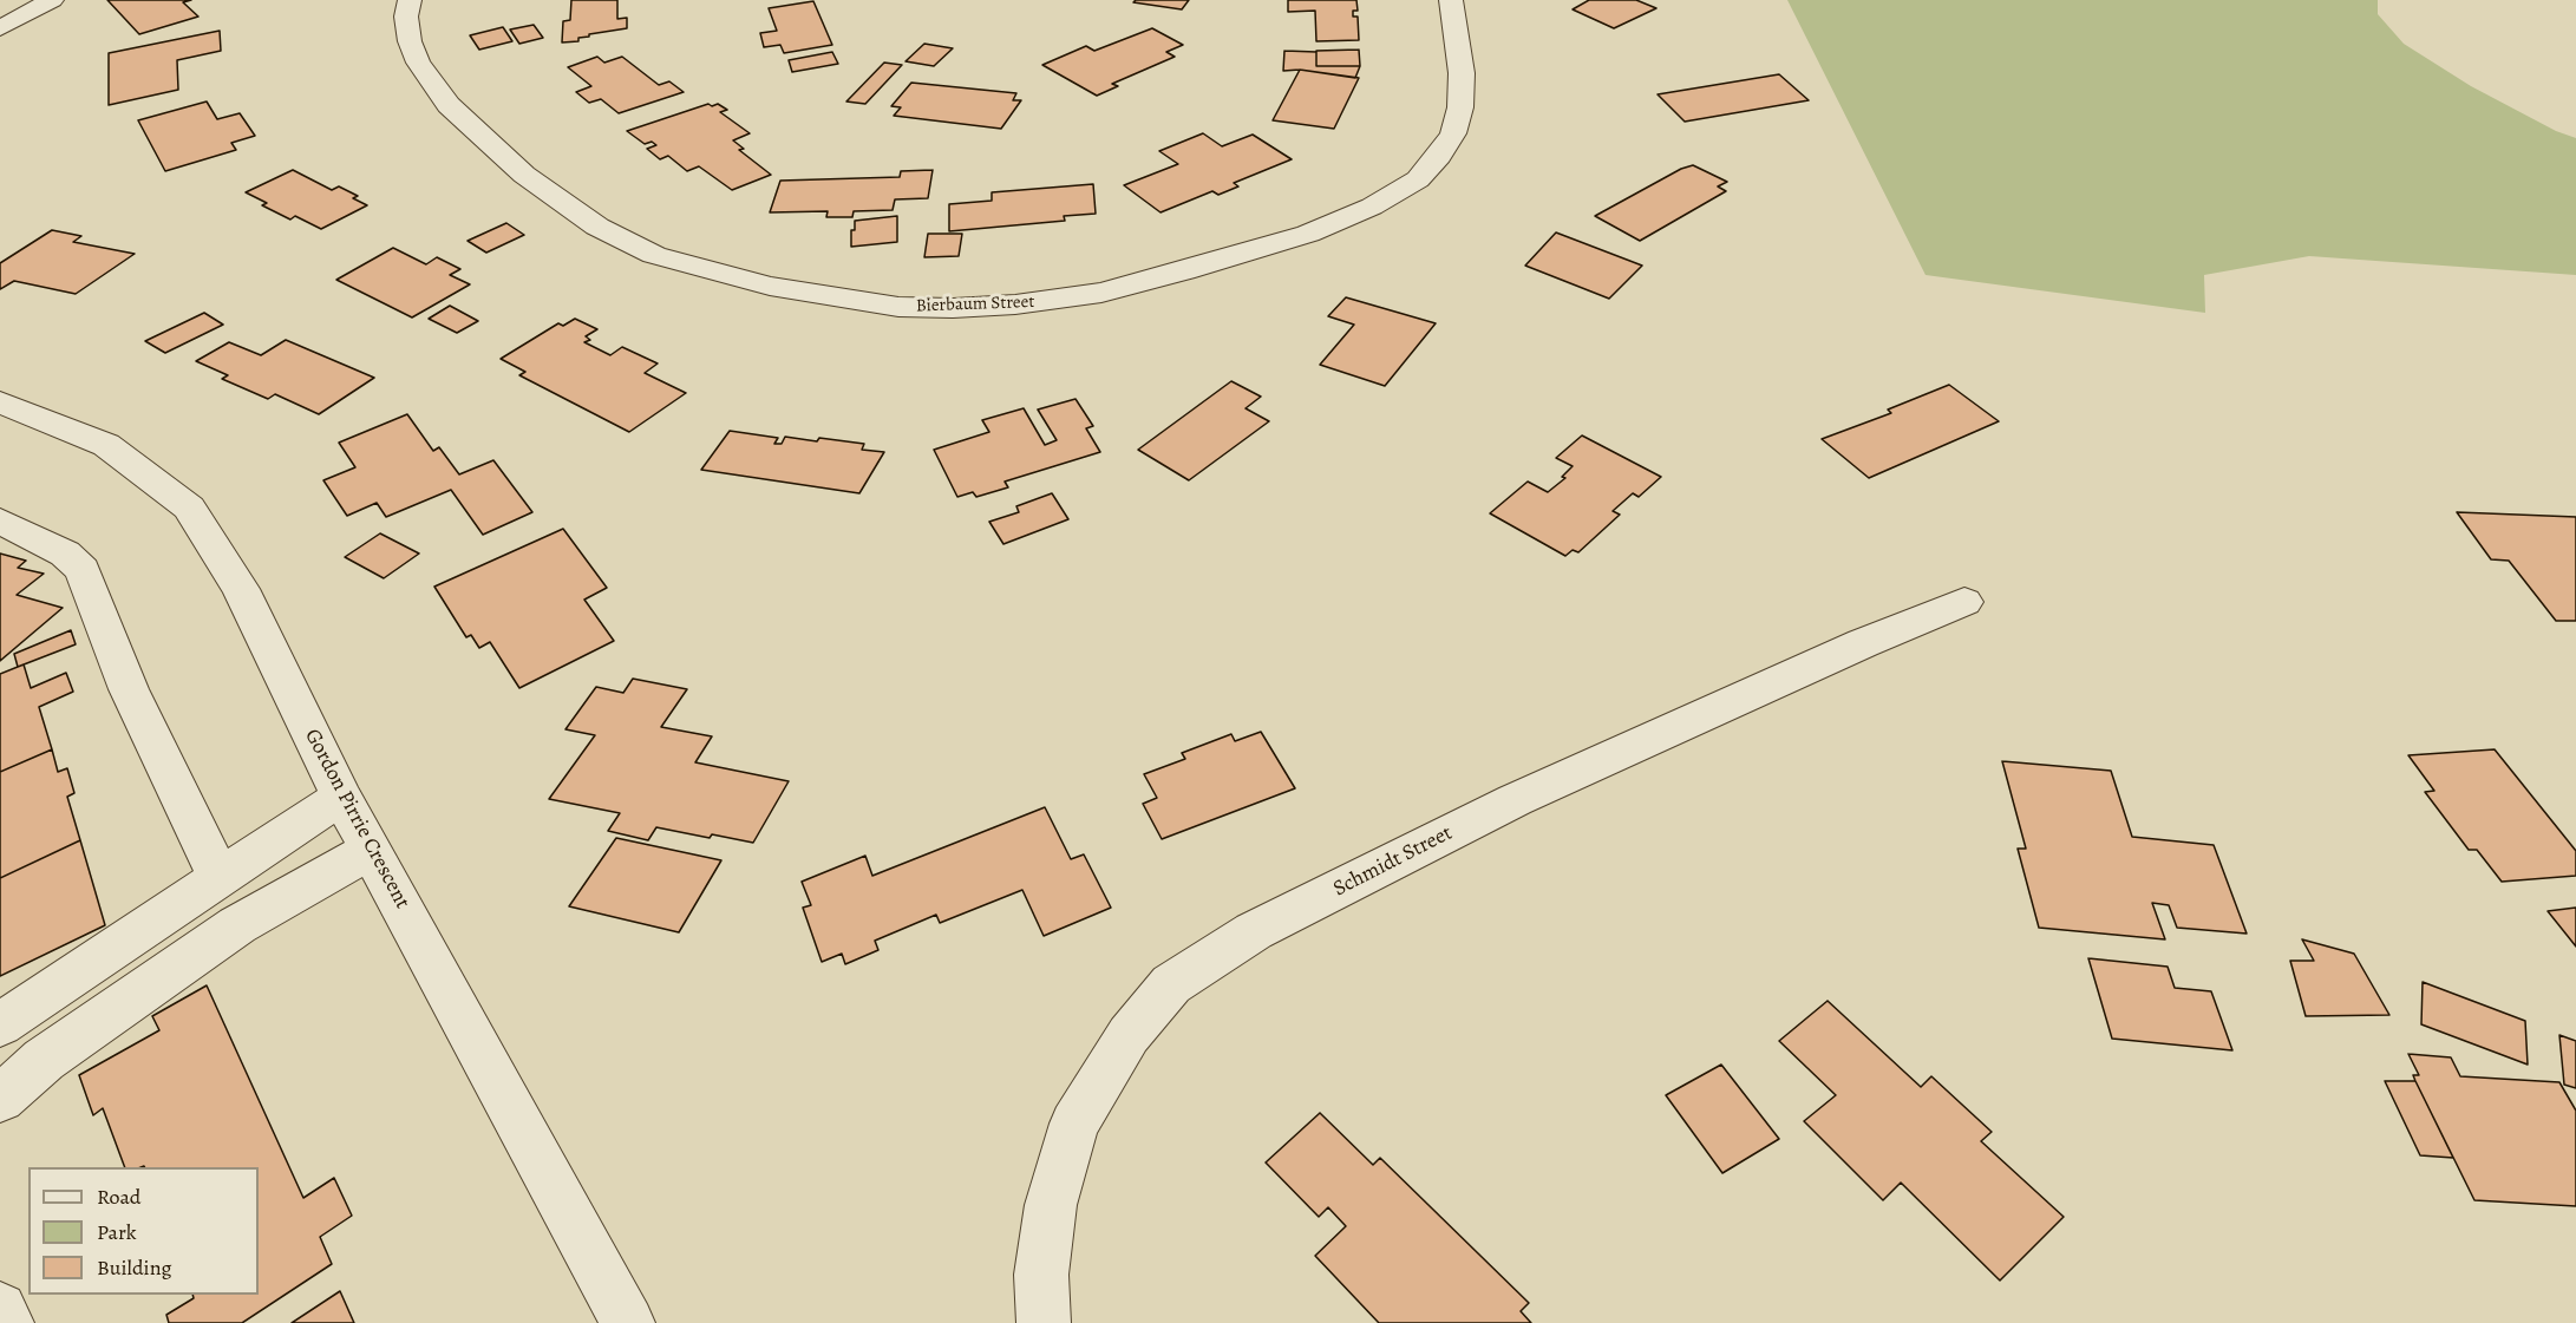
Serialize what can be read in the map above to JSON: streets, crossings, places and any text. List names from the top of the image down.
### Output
{
  "streets": {
    "street": ["Bierbaum Street", "Gordon Pirrie Crescent", "Schmidt Street"]
  },
  "legend": ["Road", "Park", "Building"]
}
